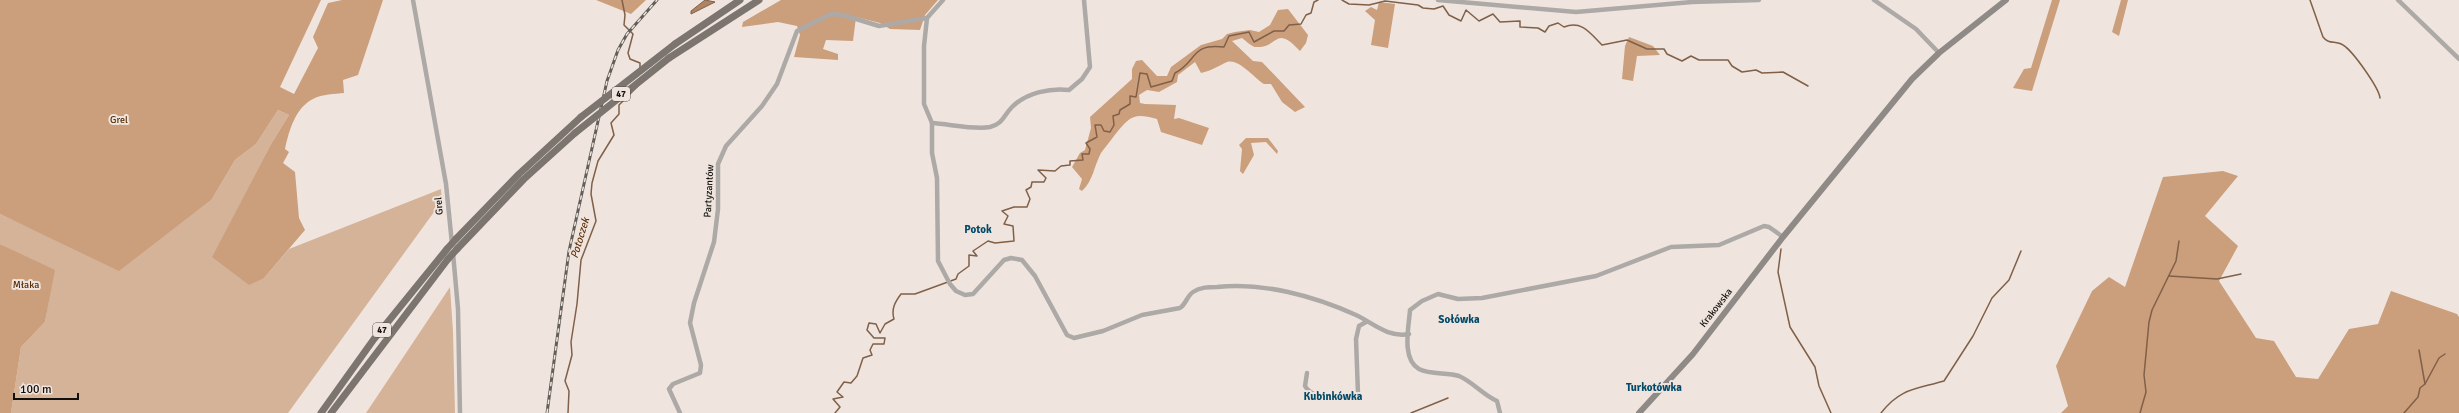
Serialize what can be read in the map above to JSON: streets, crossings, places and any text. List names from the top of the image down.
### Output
{
  "streets": {
    "main road": ["47", "Krakowska"],
    "street": ["Partyzantów", "Grel"]
  },
  "districts": [
    "Potok",
    "Sołówka",
    "Turkotówka",
    "Kubinkówka"
  ],
  "water": ["Potoczek"],
  "parks": ["Grel", "Młaka"],
  "scale_bar": "100 m"
}
